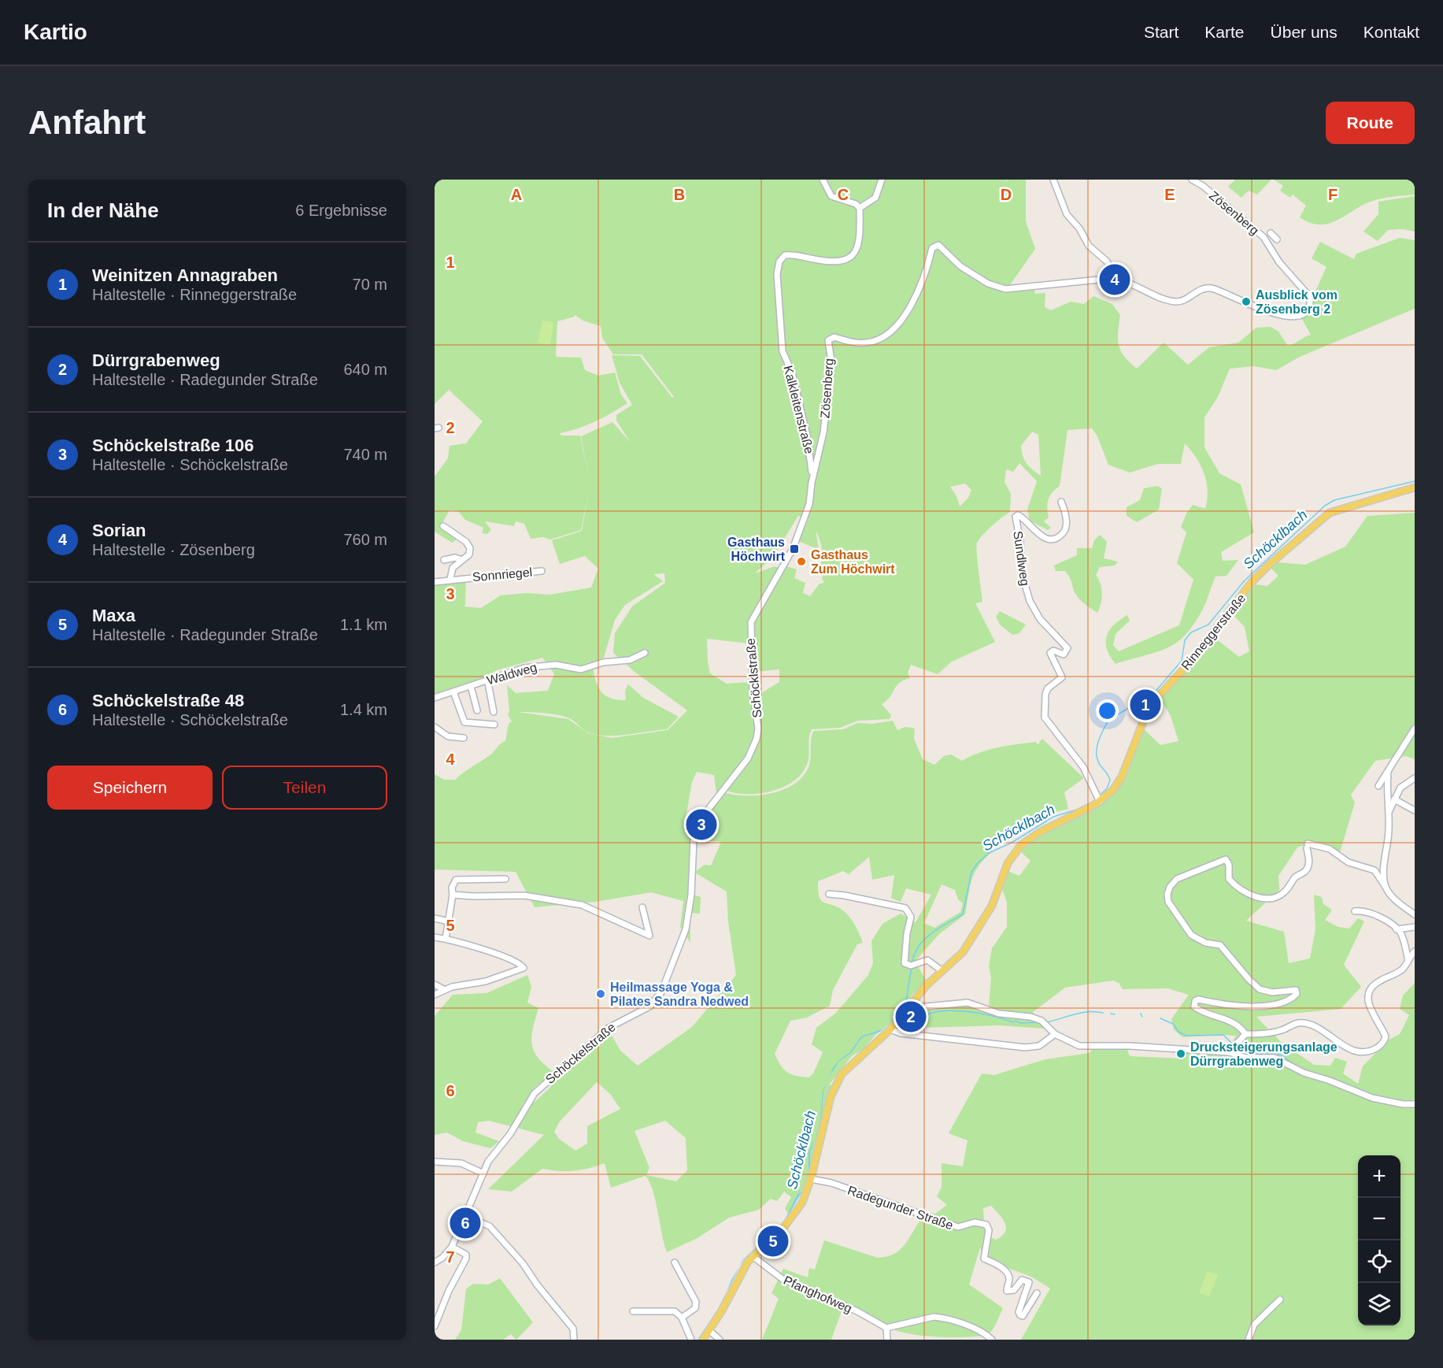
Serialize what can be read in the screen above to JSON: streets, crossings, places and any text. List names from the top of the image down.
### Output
{
  "streets": {
    "main road": ["Rinneggerstraße"],
    "street": [
      "Zösenberg",
      "Kalkleitenstraße",
      "Sundlweg",
      "Sonnriegel",
      "Waldweg",
      "Schöcklstraße",
      "Schöckelstraße",
      "Radegunder Straße",
      "Pfanghofweg"
    ]
  },
  "crossings": [
    ["Zösenberg", "Kalkleitenstraße"],
    ["Zösenberg", "Schöcklstraße"],
    ["Kalkleitenstraße", "Schöcklstraße"],
    ["Sundlweg", "Rinneggerstraße"],
    ["Schöcklstraße", "Schöckelstraße"]
  ],
  "water": ["Schöcklbach"],
  "places": {
    "other": [
      "Ausblick vom Zösenberg 2",
      "Gasthaus Zum Höchwirt",
      "Heilmassage Yoga & Pilates Sandra Nedwed",
      "Drucksteigerungsanlage Dürrgrabenweg"
    ],
    "transit": ["Gasthaus Höchwirt"]
  },
  "page": {
    "header": "Kartio",
    "nav": [
      "Start",
      "Karte",
      "Über uns",
      "Kontakt"
    ],
    "buttons": [
      "Route",
      ["Speichern", "Teilen"]
    ],
    "title": "Anfahrt",
    "heading": ["In der Nähe", "6 Ergebnisse"],
    "list": [
      {
        "mark": "1",
        "name": "Weinitzen Annagraben",
        "note": "Haltestelle · Rinneggerstraße",
        "value": "70 m"
      },
      {
        "mark": "2",
        "name": "Dürrgrabenweg",
        "note": "Haltestelle · Radegunder Straße",
        "value": "640 m"
      },
      {
        "mark": "3",
        "name": "Schöckelstraße 106",
        "note": "Haltestelle · Schöckelstraße",
        "value": "740 m"
      },
      {
        "mark": "4",
        "name": "Sorian",
        "note": "Haltestelle · Zösenberg",
        "value": "760 m"
      },
      {
        "mark": "5",
        "name": "Maxa",
        "note": "Haltestelle · Radegunder Straße",
        "value": "1.1 km"
      },
      {
        "mark": "6",
        "name": "Schöckelstraße 48",
        "note": "Haltestelle · Schöckelstraße",
        "value": "1.4 km"
      }
    ],
    "pins": [
      "4",
      "1",
      "3",
      "2",
      "6",
      "5"
    ],
    "map_buttons": ["+", "−"]
  },
  "grid": {
    "columns": [
      "A",
      "B",
      "C",
      "D",
      "E",
      "F"
    ],
    "rows": [
      "1",
      "2",
      "3",
      "4",
      "5",
      "6",
      "7"
    ]
  }
}
